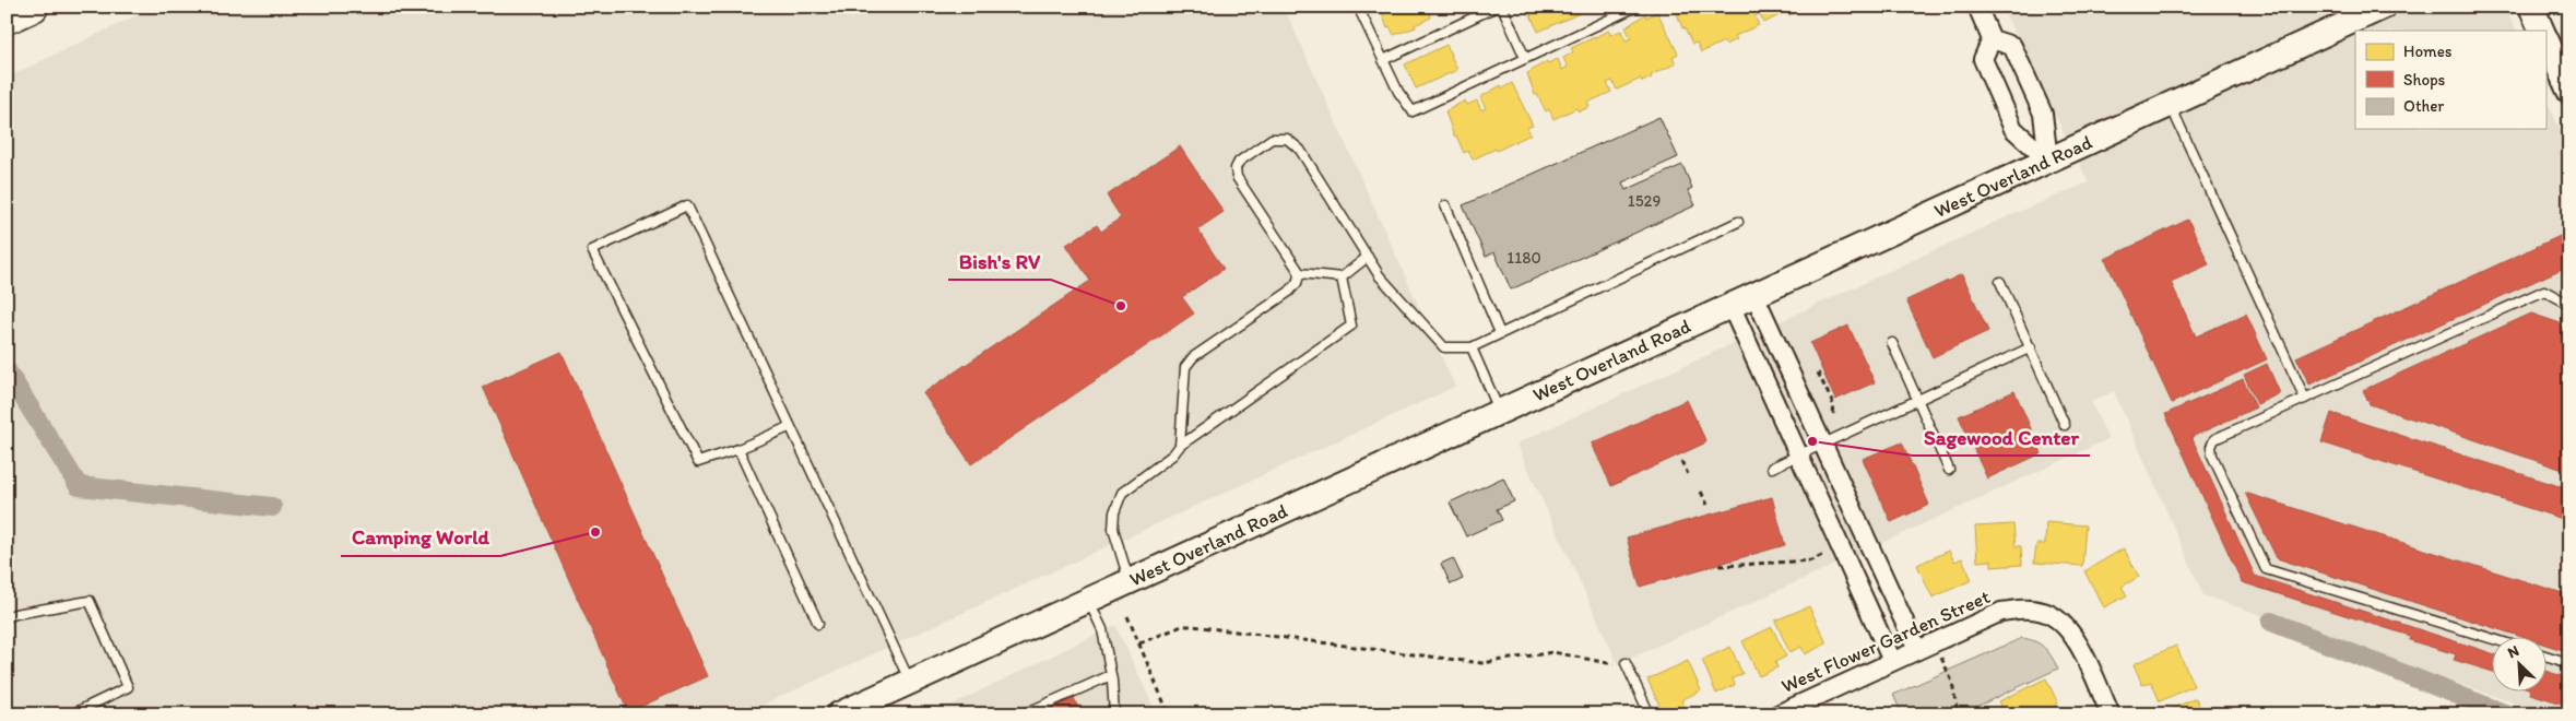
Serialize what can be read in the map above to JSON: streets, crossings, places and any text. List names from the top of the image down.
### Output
{
  "streets": {
    "street": ["West Overland Road", "West Flower Garden Street"]
  },
  "places": ["Bish's RV", "Sagewood Center", "Camping World"],
  "house_numbers": ["1529", "1180"],
  "legend": ["Homes", "Shops", "Other"],
  "north": "top left"
}
